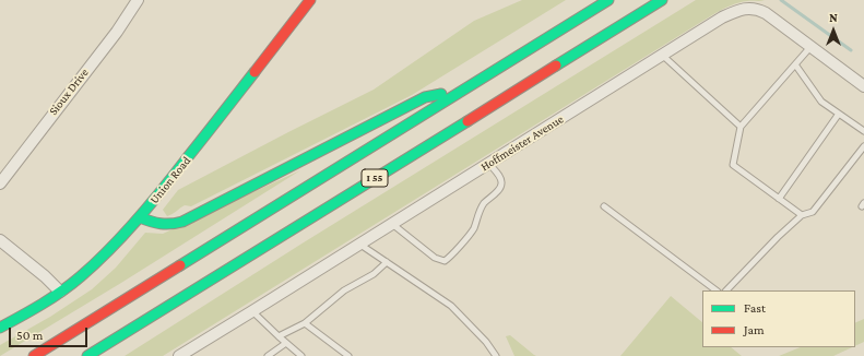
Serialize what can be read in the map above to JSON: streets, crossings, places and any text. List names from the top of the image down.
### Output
{
  "streets": {
    "main road": ["I 55", "Union Road"],
    "street": ["Sioux Drive", "Hoffmeister Avenue"]
  },
  "legend": ["Fast", "Jam"],
  "scale_bar": "50 m",
  "north": "top"
}
